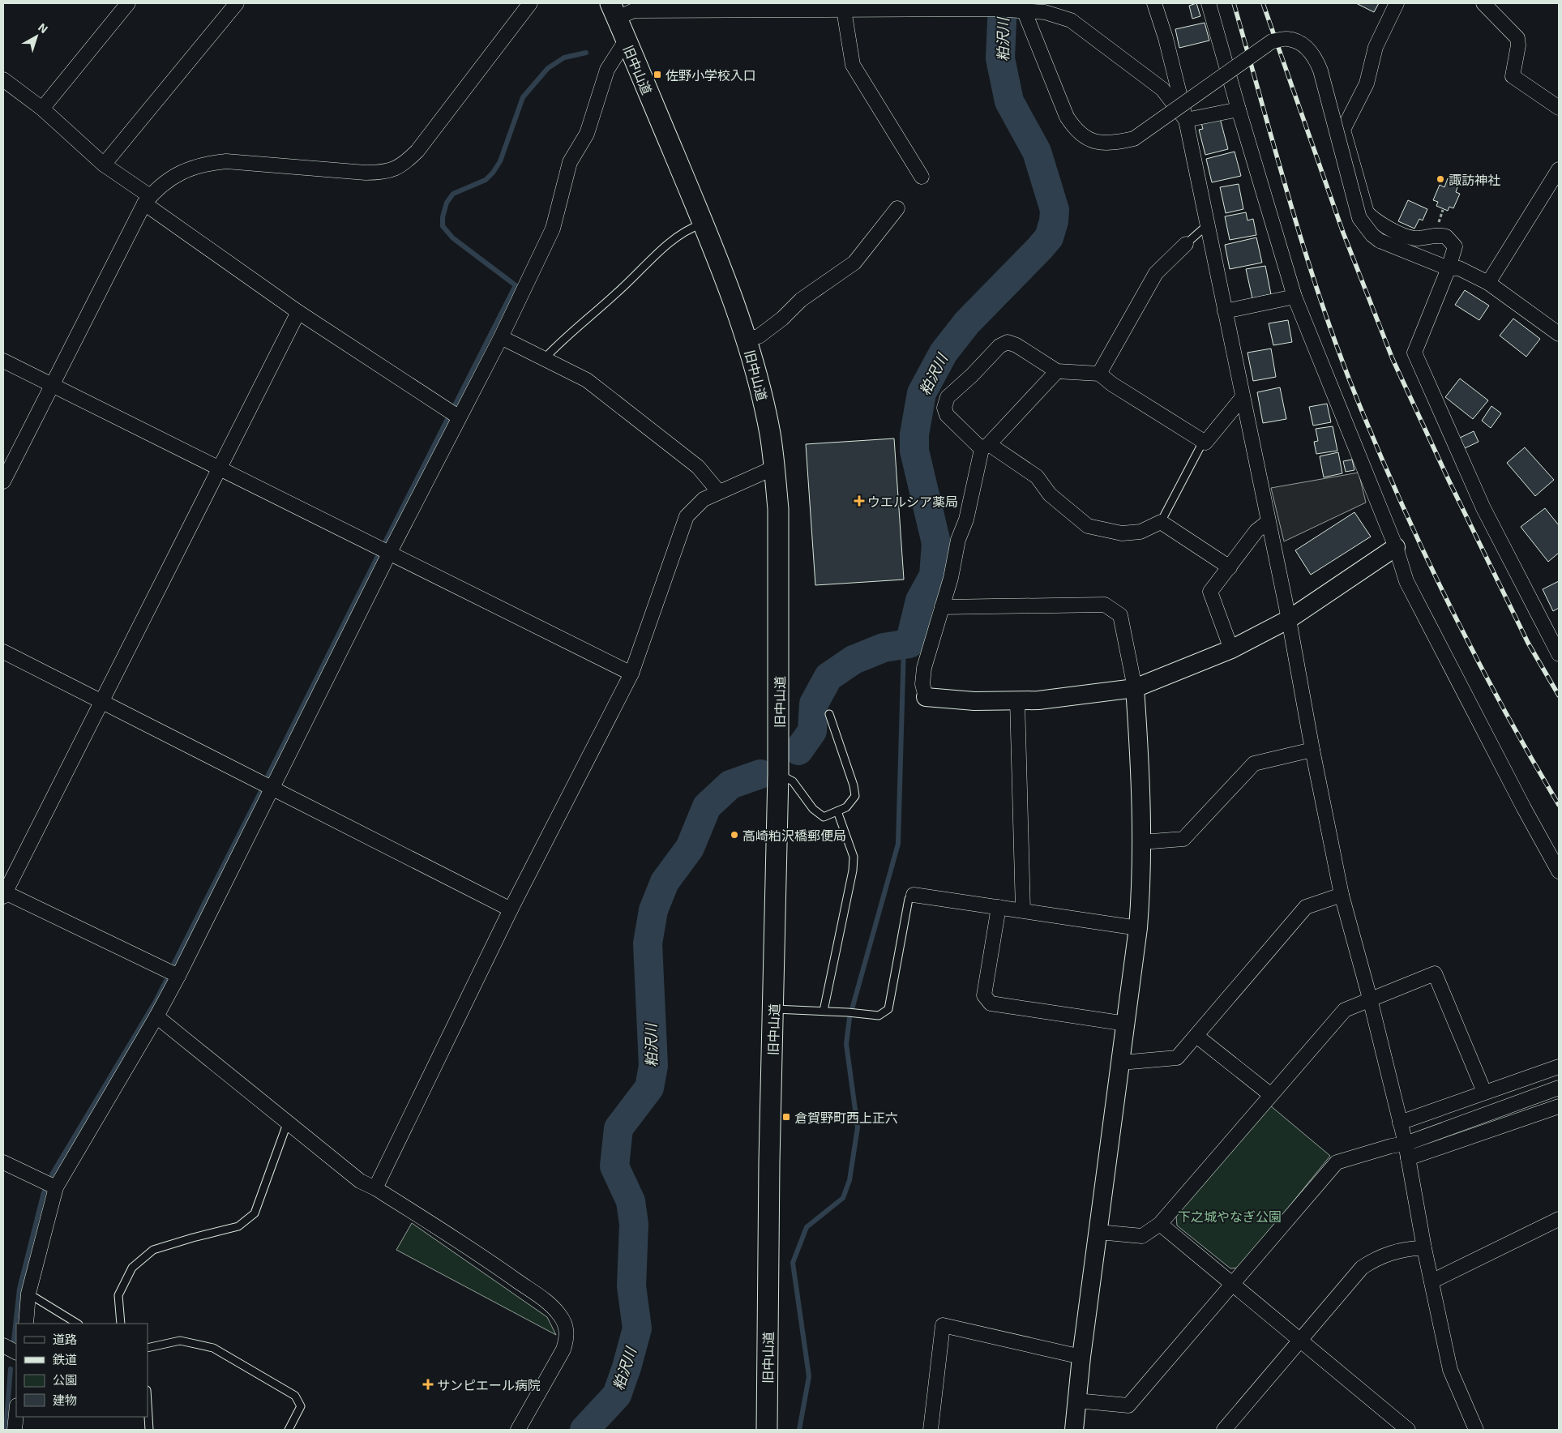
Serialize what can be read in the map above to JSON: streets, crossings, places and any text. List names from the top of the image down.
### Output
{
  "streets": {
    "main road": ["旧中山道"]
  },
  "water": ["粕沢川"],
  "parks": ["下之城やなぎ公園"],
  "places": {
    "transit": ["佐野小学校入口", "倉賀野町西上正六"],
    "other": ["諏訪神社", "高崎粕沢橋郵便局"],
    "health": ["ウエルシア薬局", "サンピエール病院"]
  },
  "legend": [
    "道路",
    "鉄道",
    "公園",
    "建物"
  ],
  "north": "top right"
}
